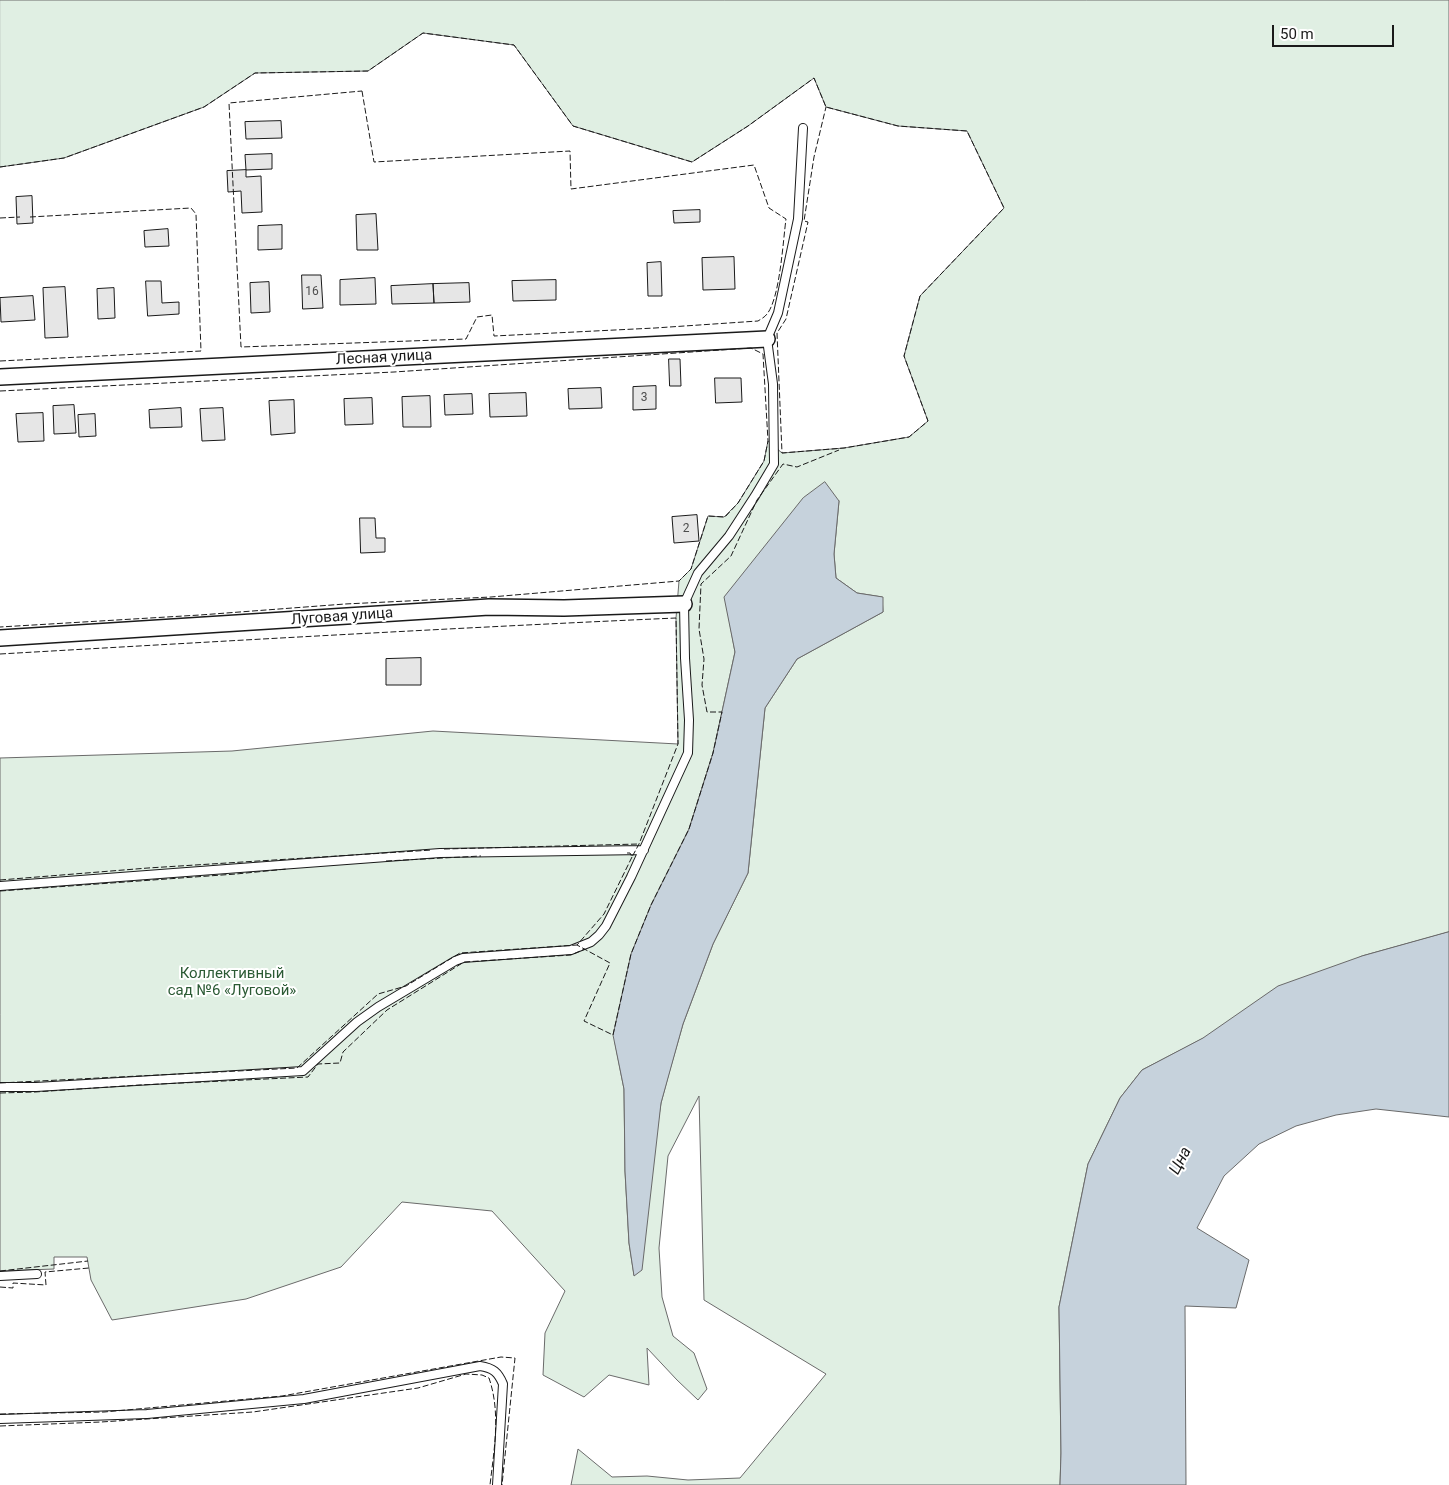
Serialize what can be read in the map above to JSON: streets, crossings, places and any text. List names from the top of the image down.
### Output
{
  "streets": {
    "street": ["Лесная улица", "Луговая улица"]
  },
  "water": ["Цна"],
  "parks": ["Коллективный сад №6 «Луговой»"],
  "house_numbers": ["16", "3", "2"],
  "scale_bar": "50 m"
}
